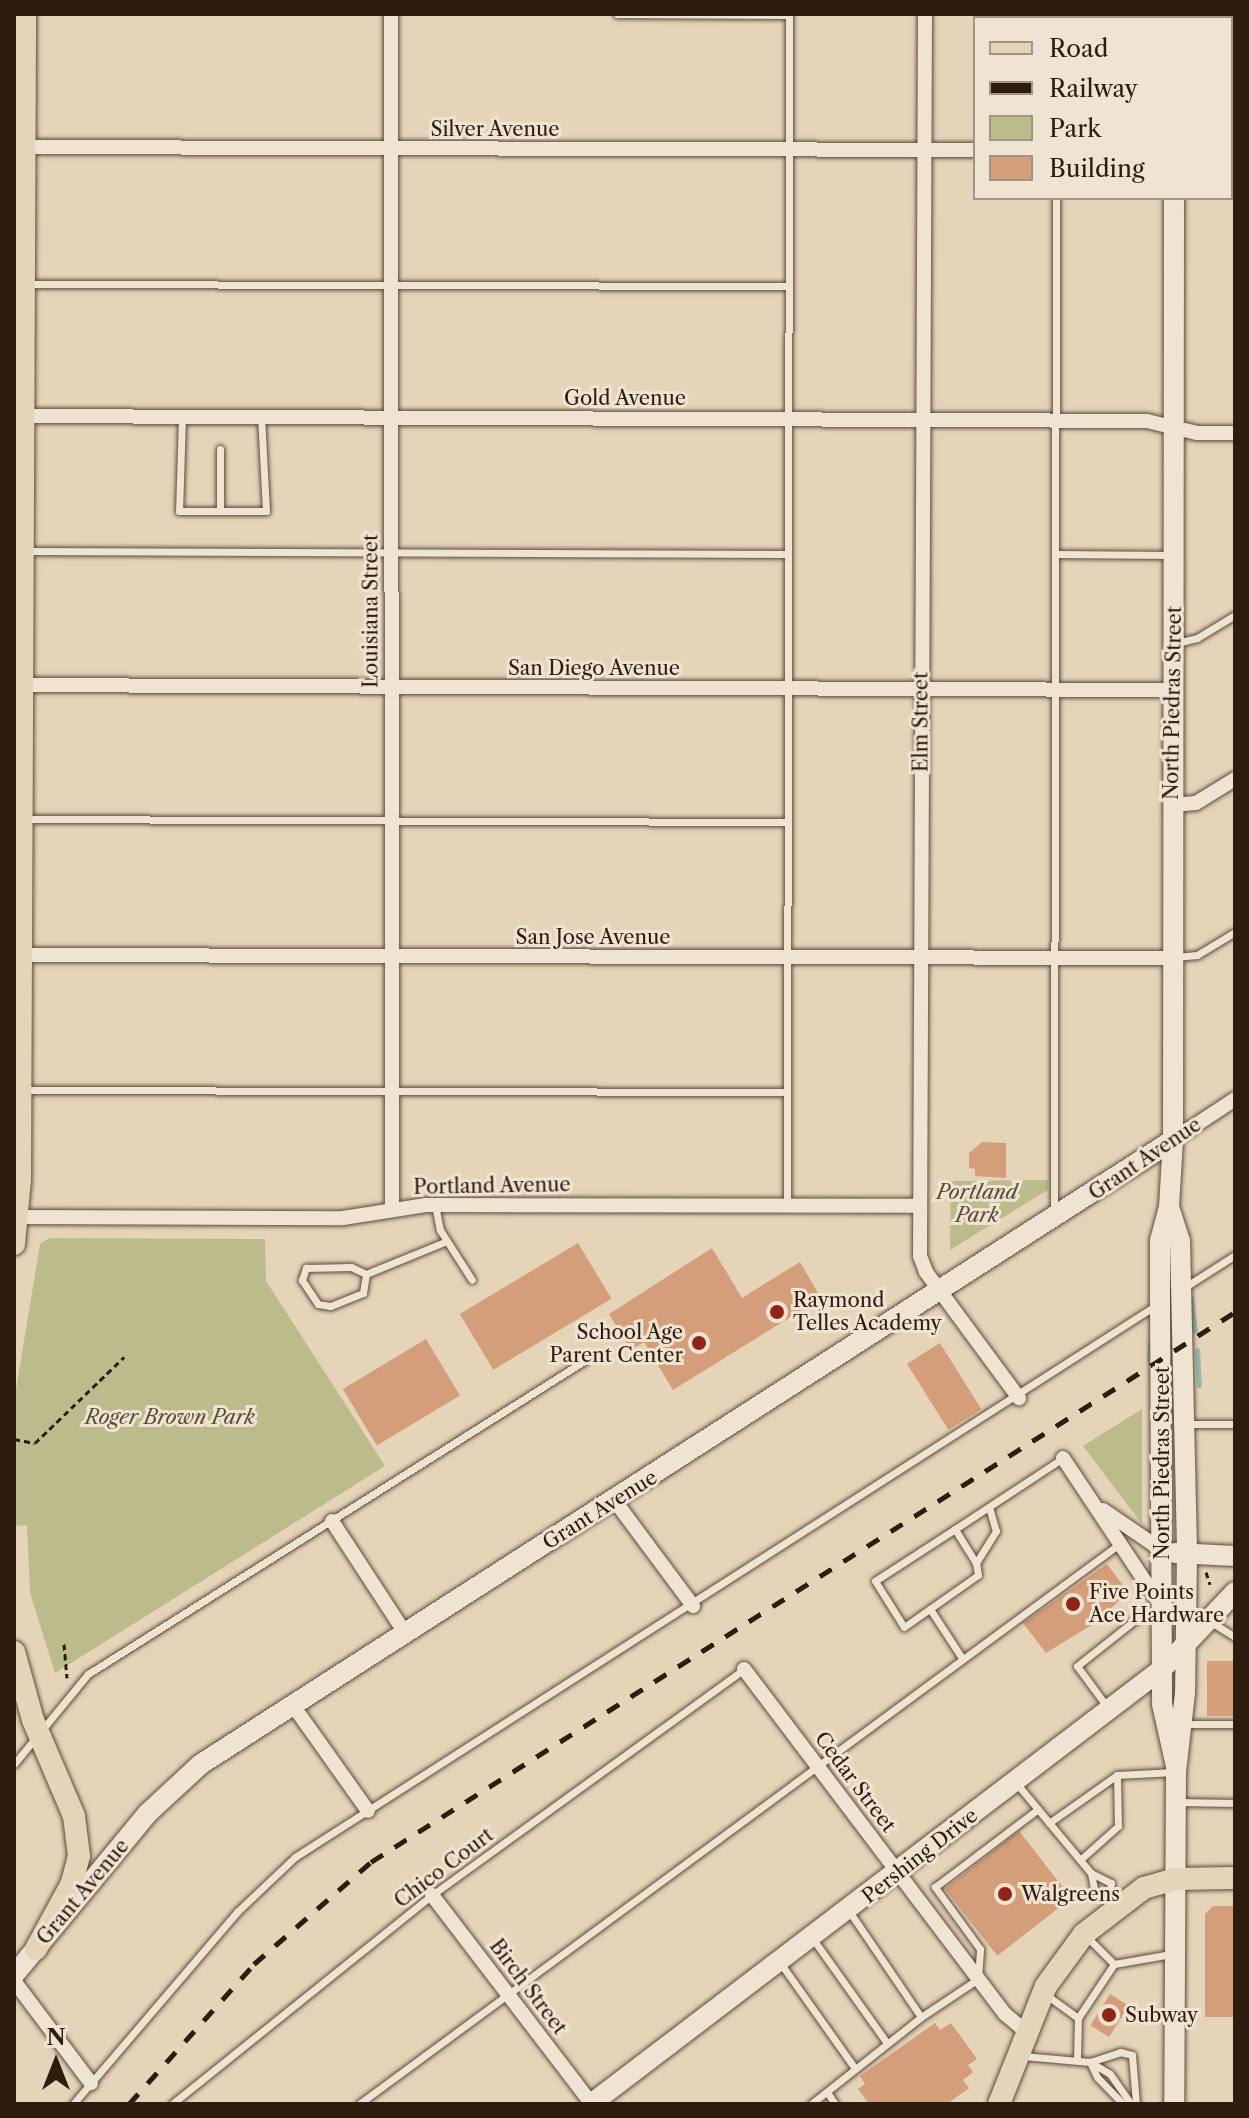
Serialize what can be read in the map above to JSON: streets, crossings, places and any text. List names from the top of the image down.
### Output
{
  "streets": {
    "main road": ["North Piedras Street", "Grant Avenue", "Pershing Drive"],
    "street": [
      "Silver Avenue",
      "Gold Avenue",
      "Louisiana Street",
      "San Diego Avenue",
      "Elm Street",
      "San Jose Avenue",
      "Portland Avenue",
      "Cedar Street",
      "Birch Street"
    ],
    "lane": ["Chico Court"]
  },
  "crossings": [
    ["Silver Avenue", "Louisiana Street"],
    ["Silver Avenue", "Elm Street"],
    ["Gold Avenue", "Louisiana Street"],
    ["Gold Avenue", "North Piedras Street"],
    ["Gold Avenue", "Elm Street"],
    ["Louisiana Street", "San Diego Avenue"],
    ["Louisiana Street", "San Jose Avenue"],
    ["Louisiana Street", "Portland Avenue"],
    ["San Diego Avenue", "North Piedras Street"],
    ["San Diego Avenue", "Elm Street"],
    ["North Piedras Street", "San Jose Avenue"],
    ["North Piedras Street", "Grant Avenue"],
    ["North Piedras Street", "Pershing Drive"],
    ["Elm Street", "San Jose Avenue"],
    ["Elm Street", "Grant Avenue"],
    ["Elm Street", "Portland Avenue"],
    ["Cedar Street", "Pershing Drive"],
    ["Cedar Street", "Chico Court"],
    ["Pershing Drive", "Birch Street"],
    ["Chico Court", "Birch Street"]
  ],
  "parks": ["Portland Park", "Roger Brown Park"],
  "places": [
    "Raymond Telles Academy",
    "School Age Parent Center",
    "Five Points Ace Hardware",
    "Walgreens",
    "Subway"
  ],
  "legend": [
    "Road",
    "Railway",
    "Park",
    "Building"
  ],
  "north": "top"
}
